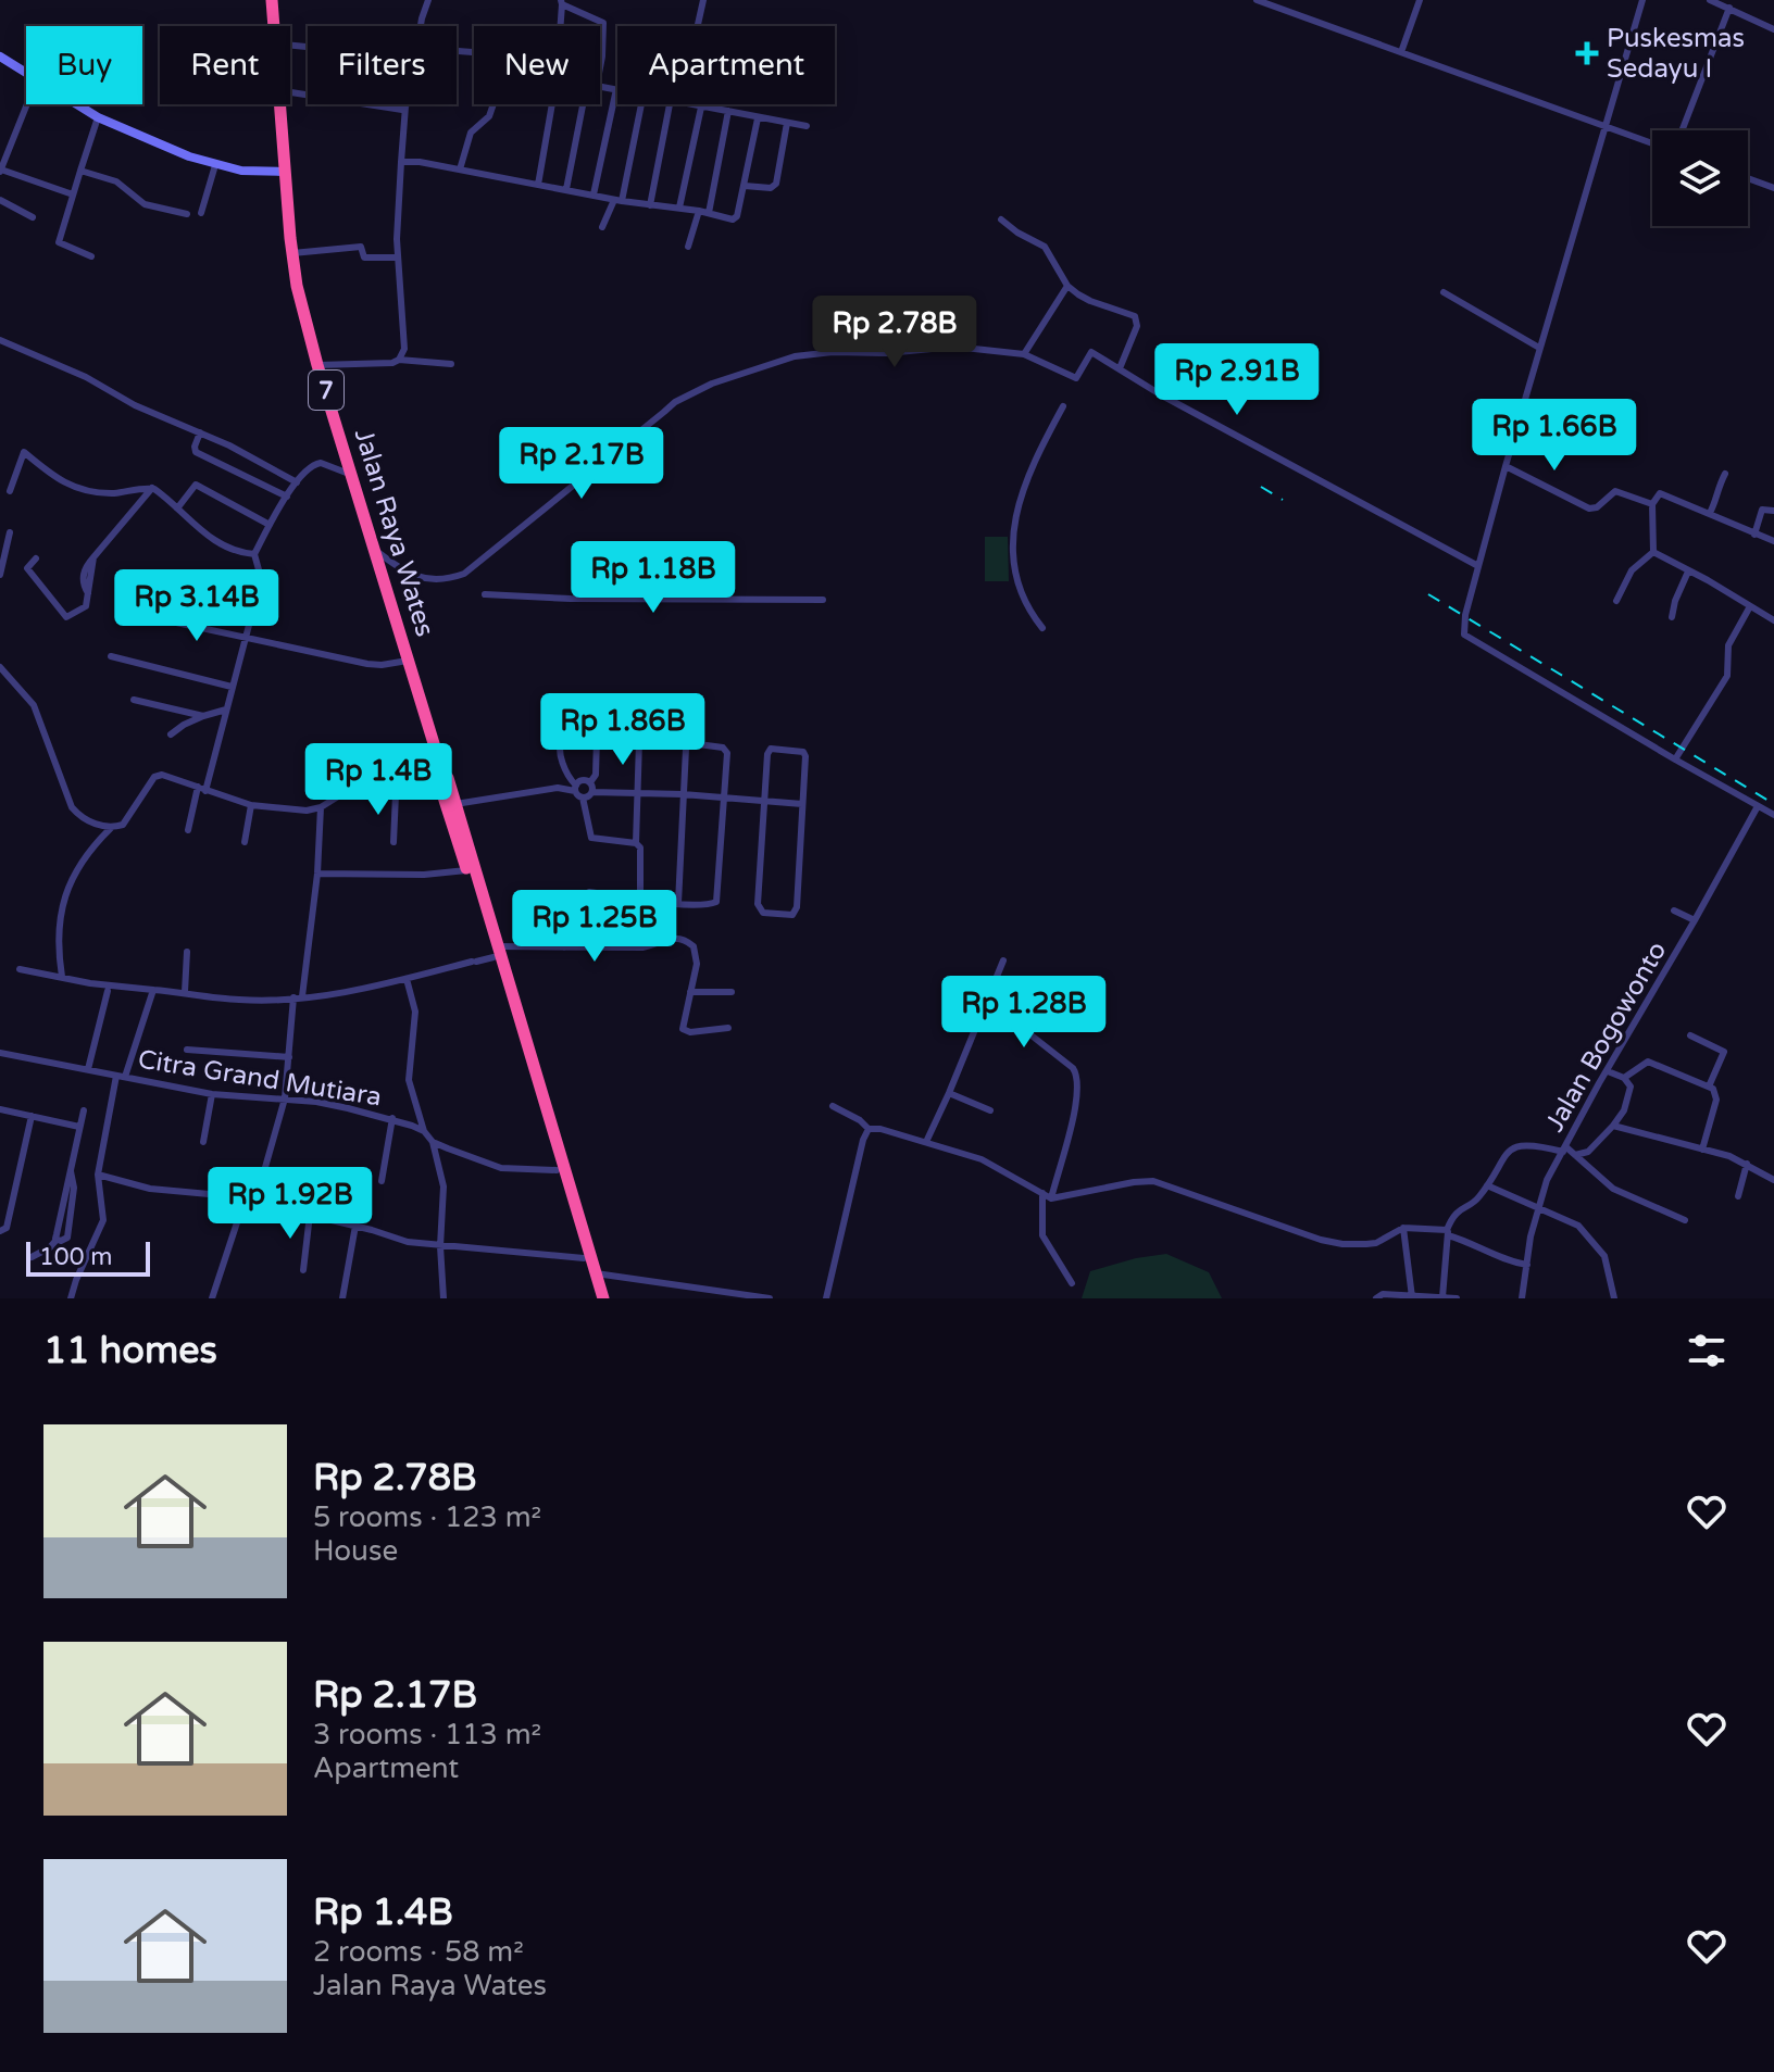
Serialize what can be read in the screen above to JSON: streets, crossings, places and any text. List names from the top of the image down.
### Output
{
  "streets": {
    "highway": ["7", "Jalan Raya Wates"],
    "street": ["Jalan Bogowonto", "Citra Grand Mutiara"]
  },
  "places": {
    "health": ["Puskesmas Sedayu I"]
  },
  "scale_bar": "100 m",
  "page": {
    "chip": [
      "Buy",
      "Rent",
      "Filters",
      "New",
      "Apartment"
    ],
    "price": [
      "Rp 2.78B",
      "Rp 2.91B",
      "Rp 1.66B",
      "Rp 2.17B",
      "Rp 1.18B",
      "Rp 3.14B",
      "Rp 1.86B",
      "Rp 1.4B",
      "Rp 1.25B",
      "Rp 1.28B",
      "Rp 1.92B"
    ],
    "scale": "100 m",
    "heading": "11 homes",
    "list": [
      {
        "name": "Rp 2.78B",
        "note": "5 rooms · 123 m² · House"
      },
      {
        "name": "Rp 2.17B",
        "note": "3 rooms · 113 m² · Apartment"
      },
      {
        "name": "Rp 1.4B",
        "note": "2 rooms · 58 m² · Jalan Raya Wates"
      }
    ]
  }
}
